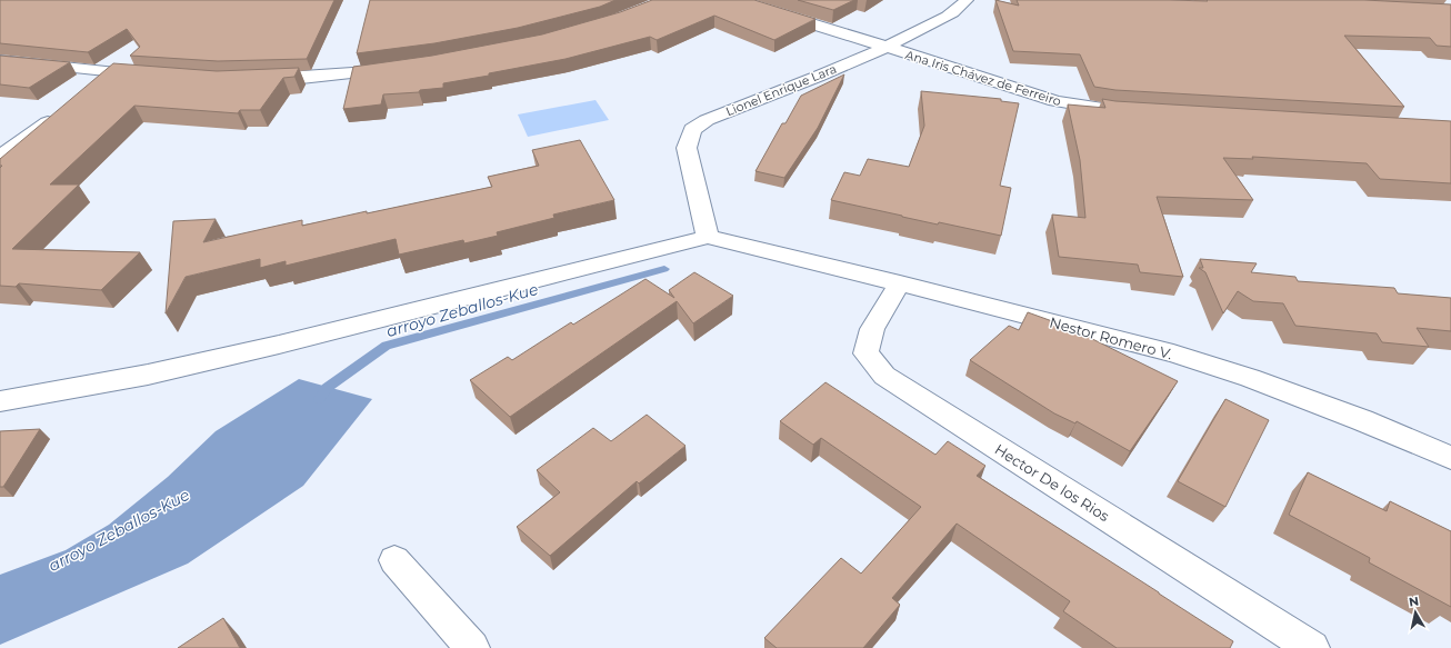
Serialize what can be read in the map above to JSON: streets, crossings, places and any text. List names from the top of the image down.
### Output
{
  "streets": {
    "street": [
      "Ana Iris Chávez de Ferreiro",
      "Lionel Enrique Lara",
      "Nestor Romero V.",
      "Hector De los Rios"
    ]
  },
  "crossings": [
    ["Ana Iris Chávez de Ferreiro", "Lionel Enrique Lara"],
    ["Lionel Enrique Lara", "Nestor Romero V."],
    ["Nestor Romero V.", "Hector De los Rios"]
  ],
  "water": ["arroyo Zeballos-Kue"],
  "north": "top"
}
